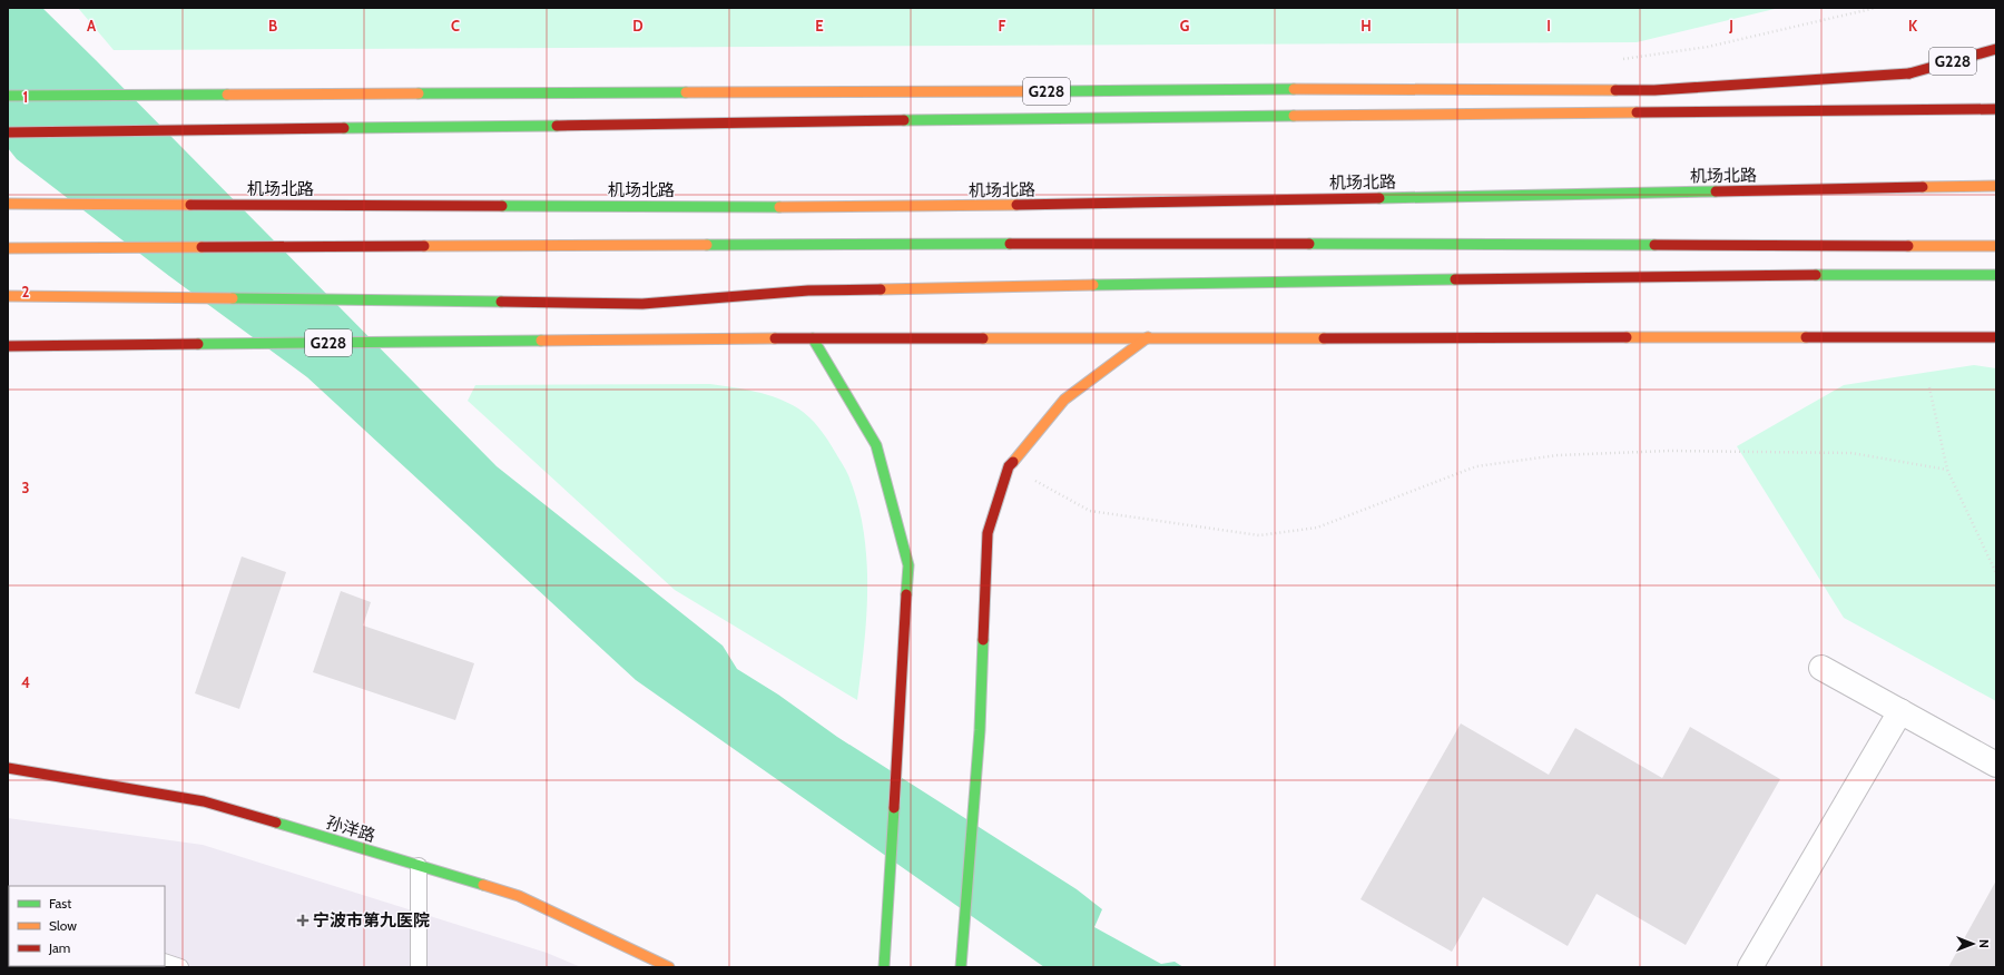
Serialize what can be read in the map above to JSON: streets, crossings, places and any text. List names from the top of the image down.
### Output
{
  "streets": {
    "main road": ["G228", "机场北路", "孙洋路"]
  },
  "places": {
    "health": ["宁波市第九医院"]
  },
  "legend": ["Fast", "Slow", "Jam"],
  "north": "right",
  "grid": {
    "columns": [
      "A",
      "B",
      "C",
      "D",
      "E",
      "F",
      "G",
      "H",
      "I",
      "J",
      "K"
    ],
    "rows": [
      "1",
      "2",
      "3",
      "4"
    ]
  }
}
